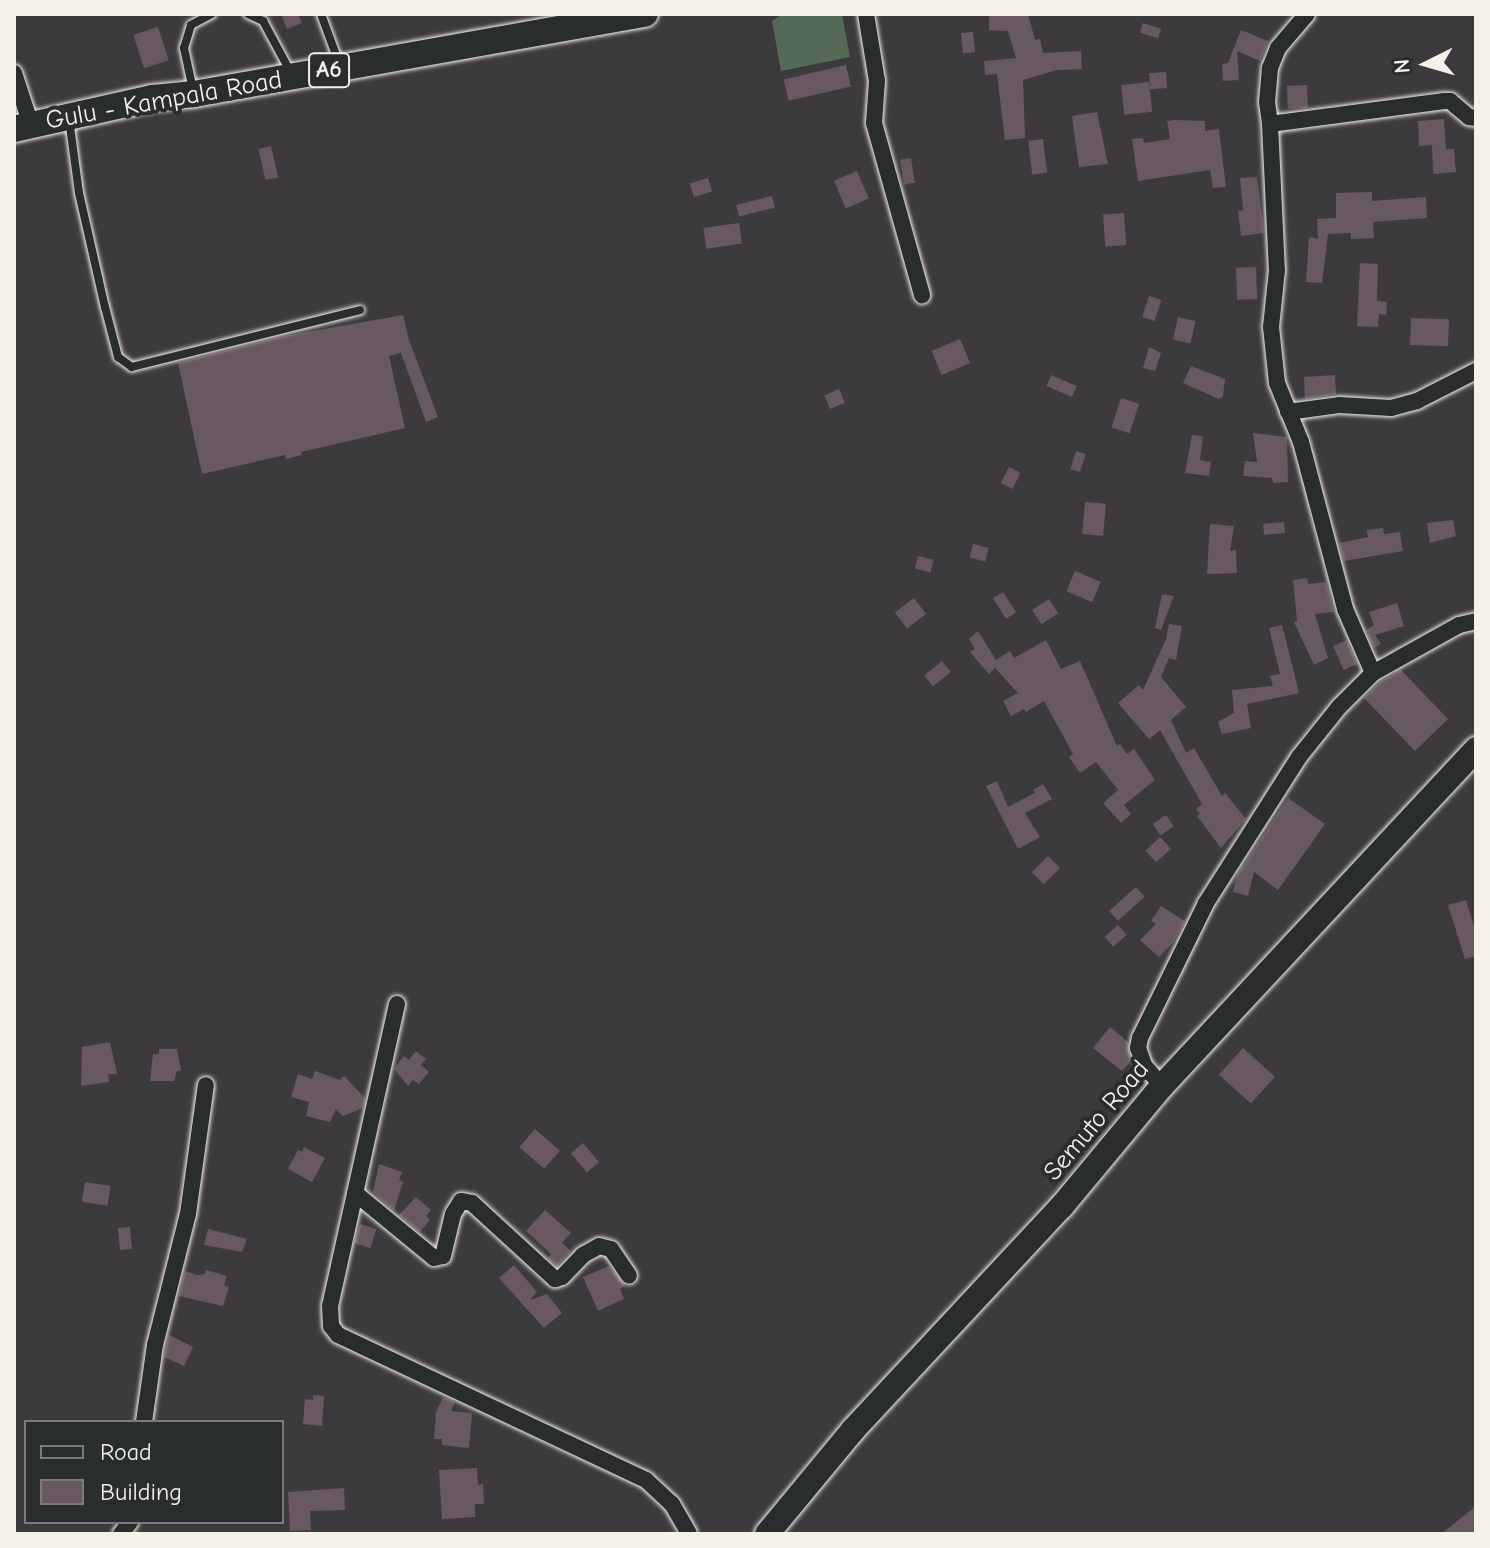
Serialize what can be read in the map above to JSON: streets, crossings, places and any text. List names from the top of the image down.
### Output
{
  "streets": {
    "main road": ["A6", "Gulu - Kampala Road", "Semuto Road"]
  },
  "legend": ["Road", "Building"],
  "north": "left"
}
